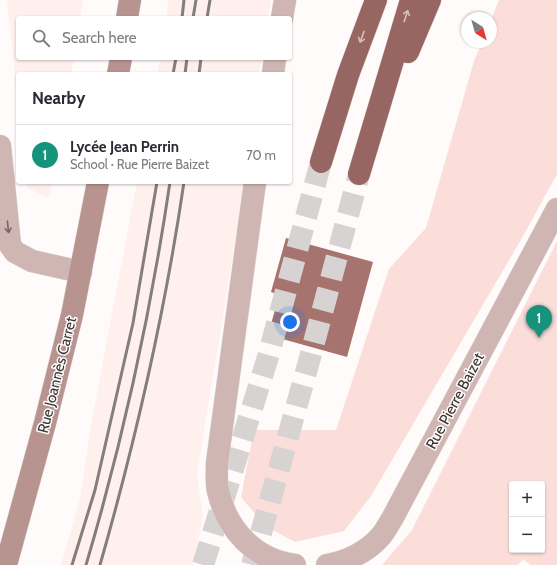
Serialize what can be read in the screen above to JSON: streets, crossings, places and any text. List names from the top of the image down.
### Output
{
  "streets": {
    "street": ["Rue Joannès Carret", "Rue Pierre Baizet"]
  },
  "north": "bottom right",
  "page": {
    "search": "Search here",
    "heading": "Nearby",
    "list": [
      {
        "mark": "1",
        "name": "Lycée Jean Perrin",
        "note": "School · Rue Pierre Baizet",
        "value": "70 m"
      }
    ],
    "pins": "1",
    "map_buttons": ["+", "−"]
  }
}
